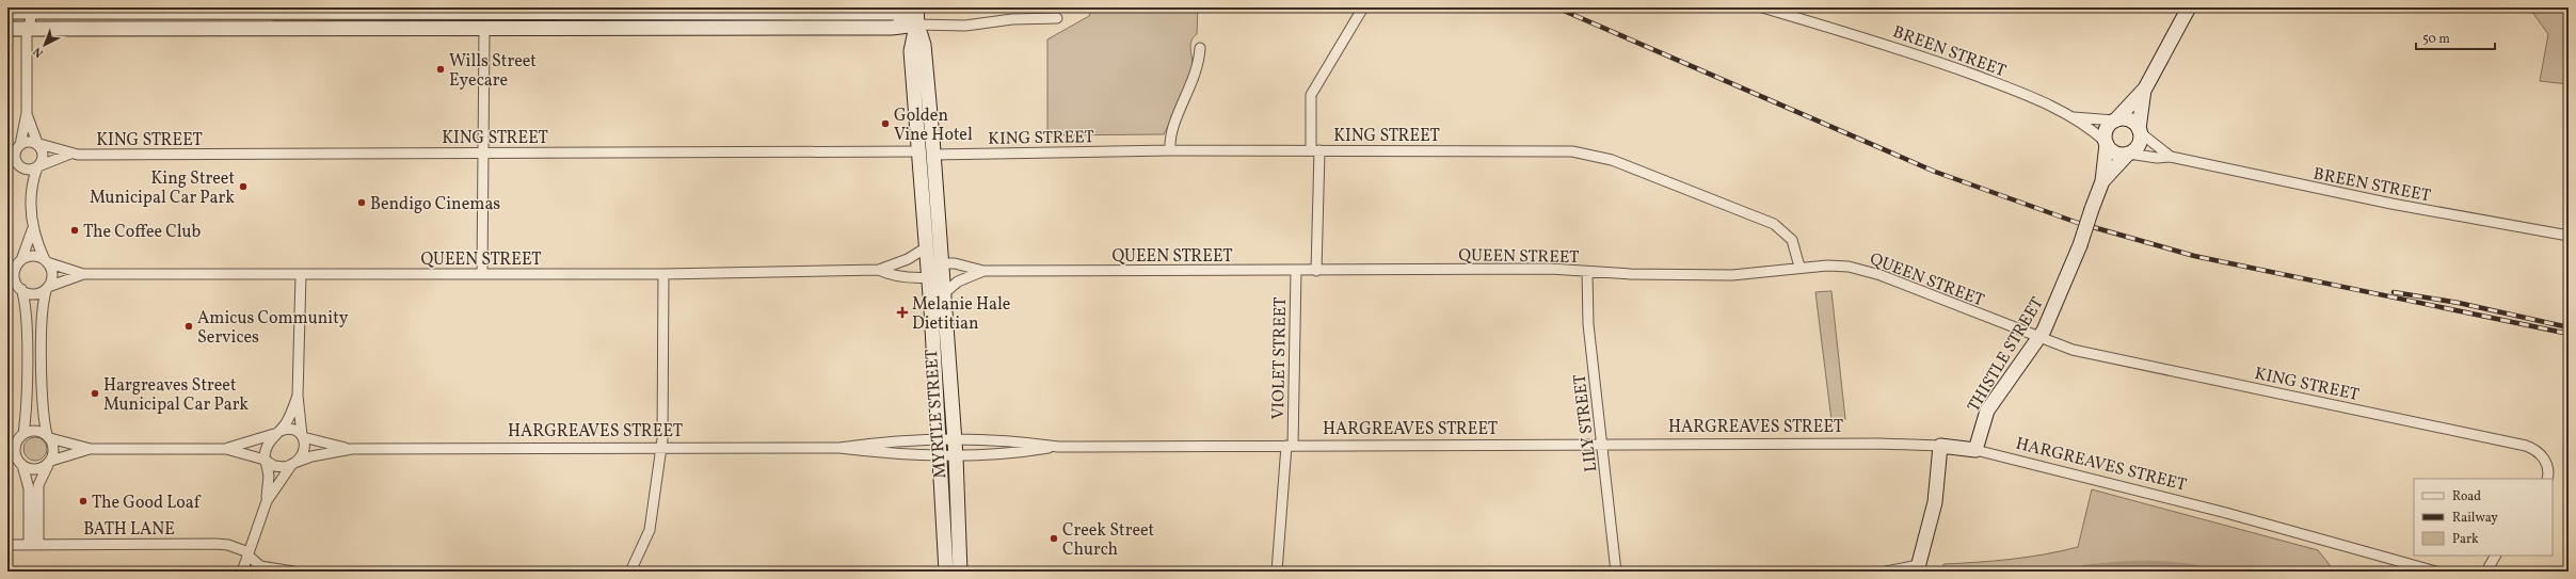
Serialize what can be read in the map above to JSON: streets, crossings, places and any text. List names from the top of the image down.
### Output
{
  "streets": {
    "main road": ["THISTLE STREET", "MYRTLE STREET", "HARGREAVES STREET"],
    "street": [
      "BREEN STREET",
      "KING STREET",
      "QUEEN STREET",
      "VIOLET STREET",
      "LILY STREET",
      "BATH LANE"
    ]
  },
  "crossings": [
    ["BREEN STREET", "THISTLE STREET"],
    ["KING STREET", "QUEEN STREET"],
    ["KING STREET", "THISTLE STREET"],
    ["KING STREET", "MYRTLE STREET"],
    ["QUEEN STREET", "THISTLE STREET"],
    ["QUEEN STREET", "VIOLET STREET"],
    ["QUEEN STREET", "MYRTLE STREET"],
    ["QUEEN STREET", "LILY STREET"],
    ["THISTLE STREET", "HARGREAVES STREET"],
    ["VIOLET STREET", "HARGREAVES STREET"],
    ["MYRTLE STREET", "HARGREAVES STREET"],
    ["LILY STREET", "HARGREAVES STREET"]
  ],
  "places": {
    "other": [
      "Wills Street Eyecare",
      "Golden Vine Hotel",
      "King Street Municipal Car Park",
      "Bendigo Cinemas",
      "The Coffee Club",
      "Amicus Community Services",
      "Hargreaves Street Municipal Car Park",
      "The Good Loaf",
      "Creek Street Church"
    ],
    "health": ["Melanie Hale Dietitian"]
  },
  "legend": ["Road", "Railway", "Park"],
  "scale_bar": "50 m",
  "north": "bottom left"
}
